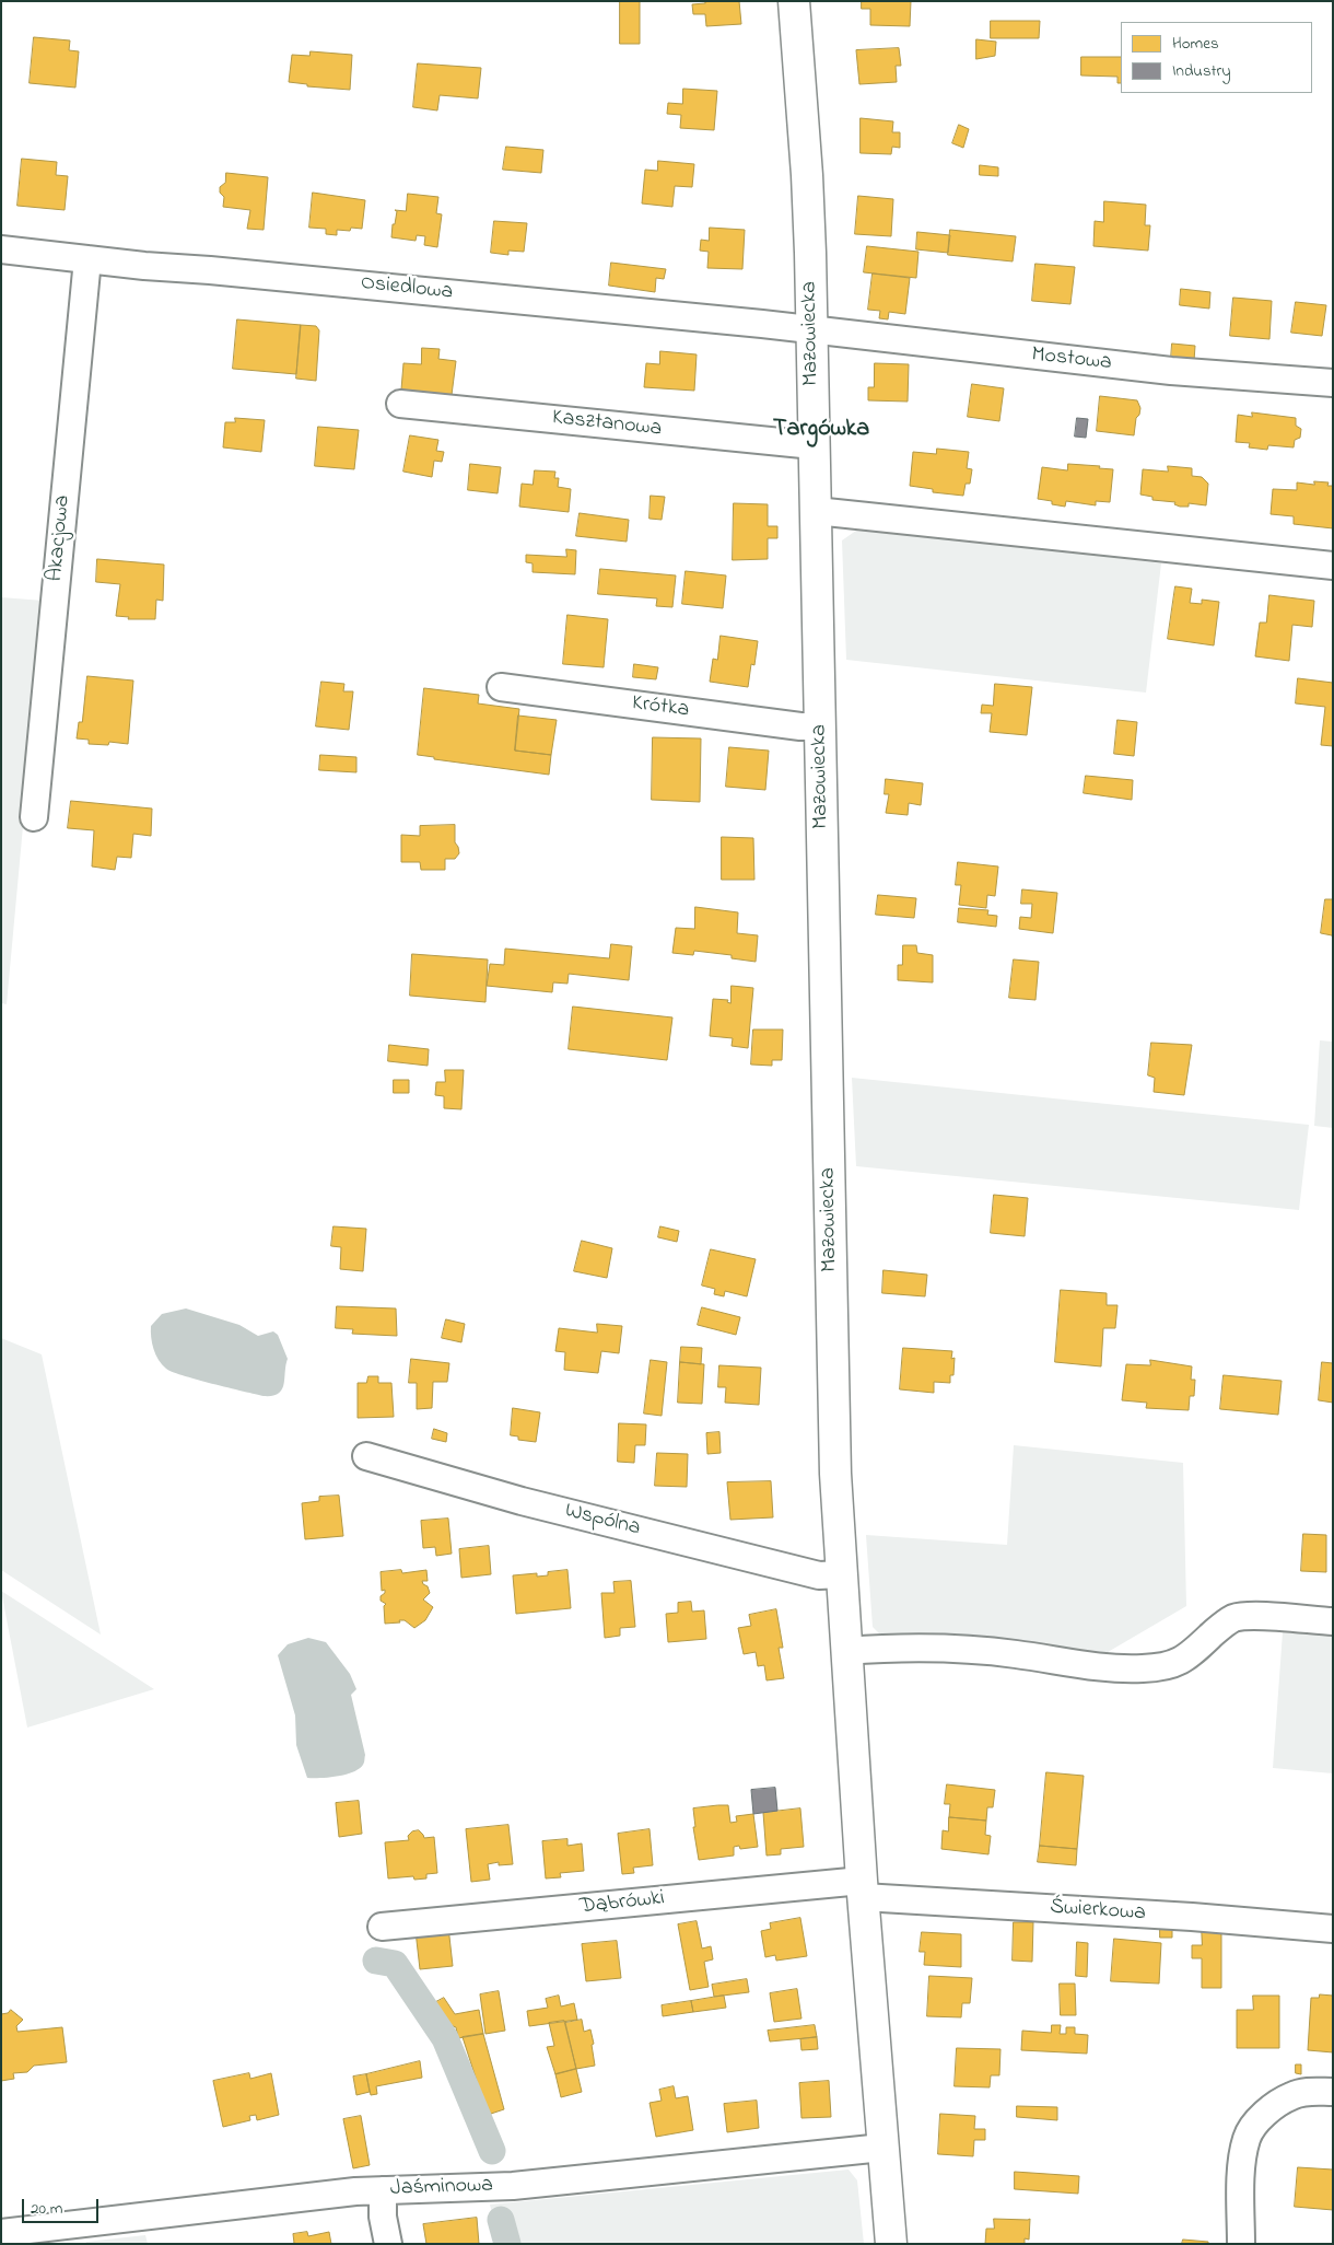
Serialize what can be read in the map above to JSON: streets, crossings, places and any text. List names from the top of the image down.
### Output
{
  "streets": {
    "street": [
      "Osiedlowa",
      "Mazowiecka",
      "Mostowa",
      "Kasztanowa",
      "Akacjowa",
      "Krótka",
      "Wspólna",
      "Dąbrówki",
      "Świerkowa",
      "Jaśminowa"
    ]
  },
  "crossings": [
    ["Osiedlowa", "Mazowiecka"],
    ["Osiedlowa", "Mostowa"],
    ["Osiedlowa", "Akacjowa"],
    ["Mazowiecka", "Mostowa"],
    ["Mazowiecka", "Kasztanowa"],
    ["Mazowiecka", "Krótka"],
    ["Mazowiecka", "Wspólna"],
    ["Dąbrówki", "Świerkowa"]
  ],
  "districts": ["Targówka"],
  "legend": ["Homes", "Industry"],
  "scale_bar": "20 m"
}
